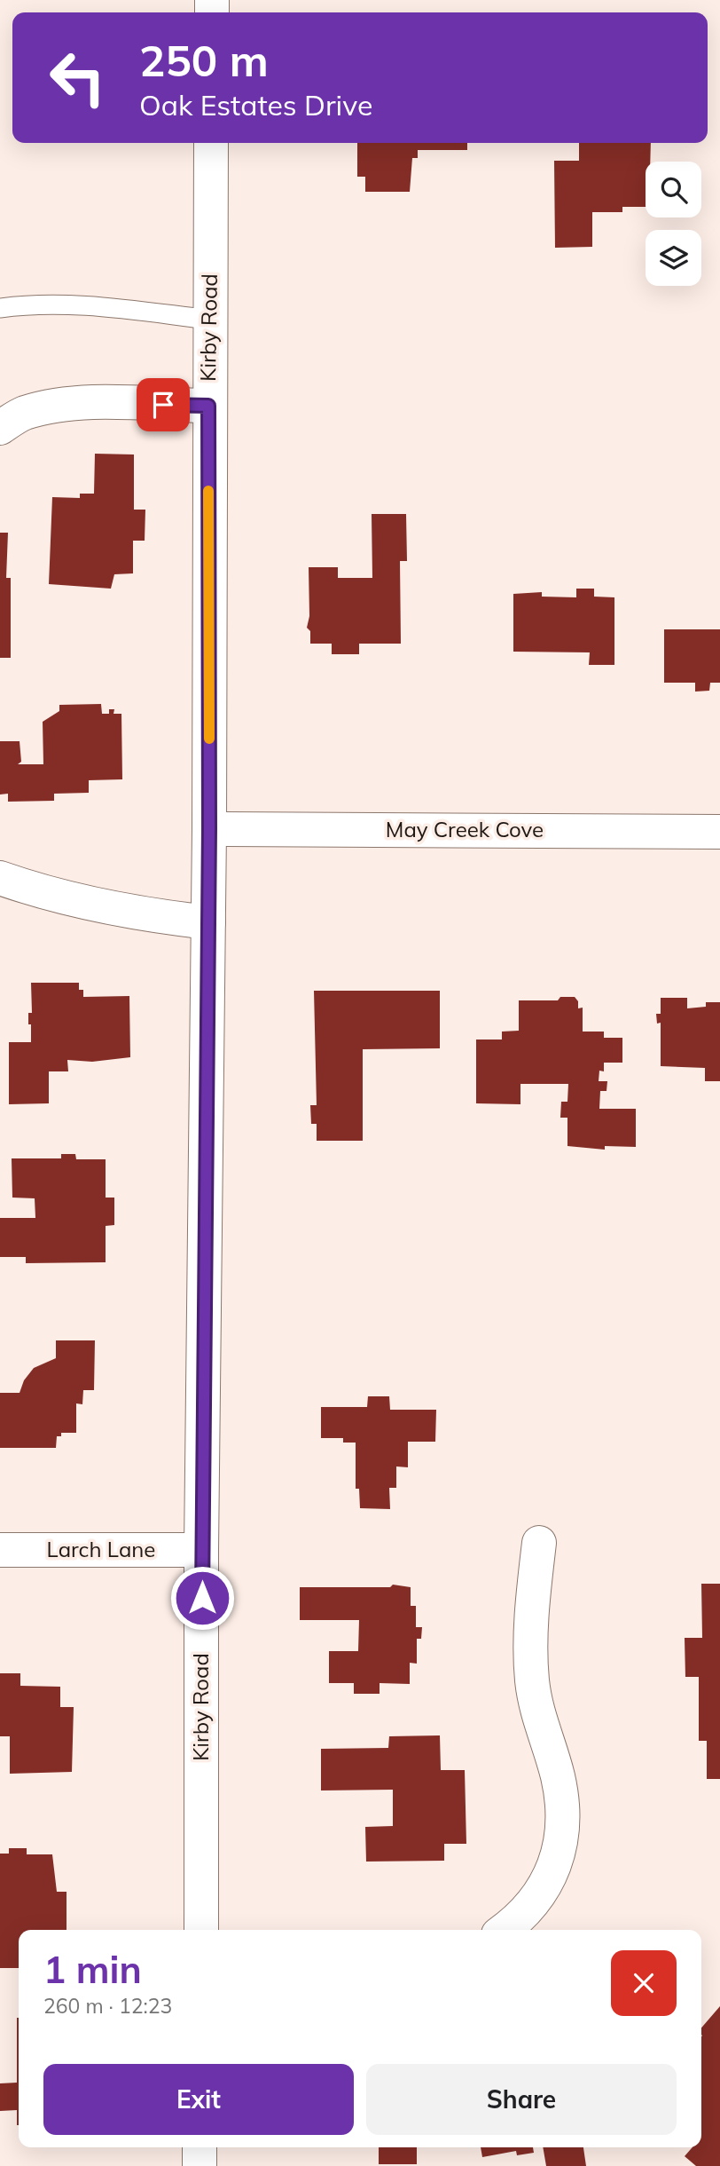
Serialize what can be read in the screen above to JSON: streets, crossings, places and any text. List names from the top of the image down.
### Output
{
  "streets": {
    "street": ["Kirby Road", "May Creek Cove", "Larch Lane"]
  },
  "crossings": [
    ["Kirby Road", "May Creek Cove"],
    ["Kirby Road", "Larch Lane"]
  ],
  "page": {
    "turn": ["250 m", "Oak Estates Drive"],
    "heading": ["1 min", "260 m · 12:23"],
    "buttons": ["Exit", "Share"]
  }
}
